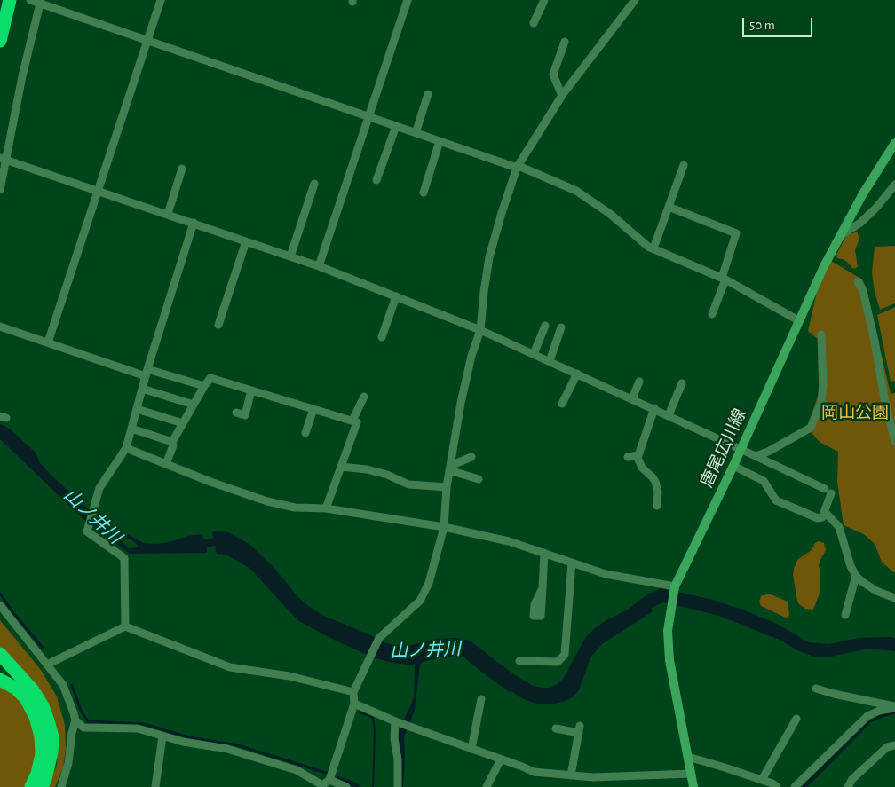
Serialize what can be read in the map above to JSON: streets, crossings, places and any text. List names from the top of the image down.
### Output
{
  "streets": {
    "main road": ["唐尾広川線"]
  },
  "water": ["山ノ井川"],
  "parks": ["岡山公園"],
  "scale_bar": "50 m"
}
